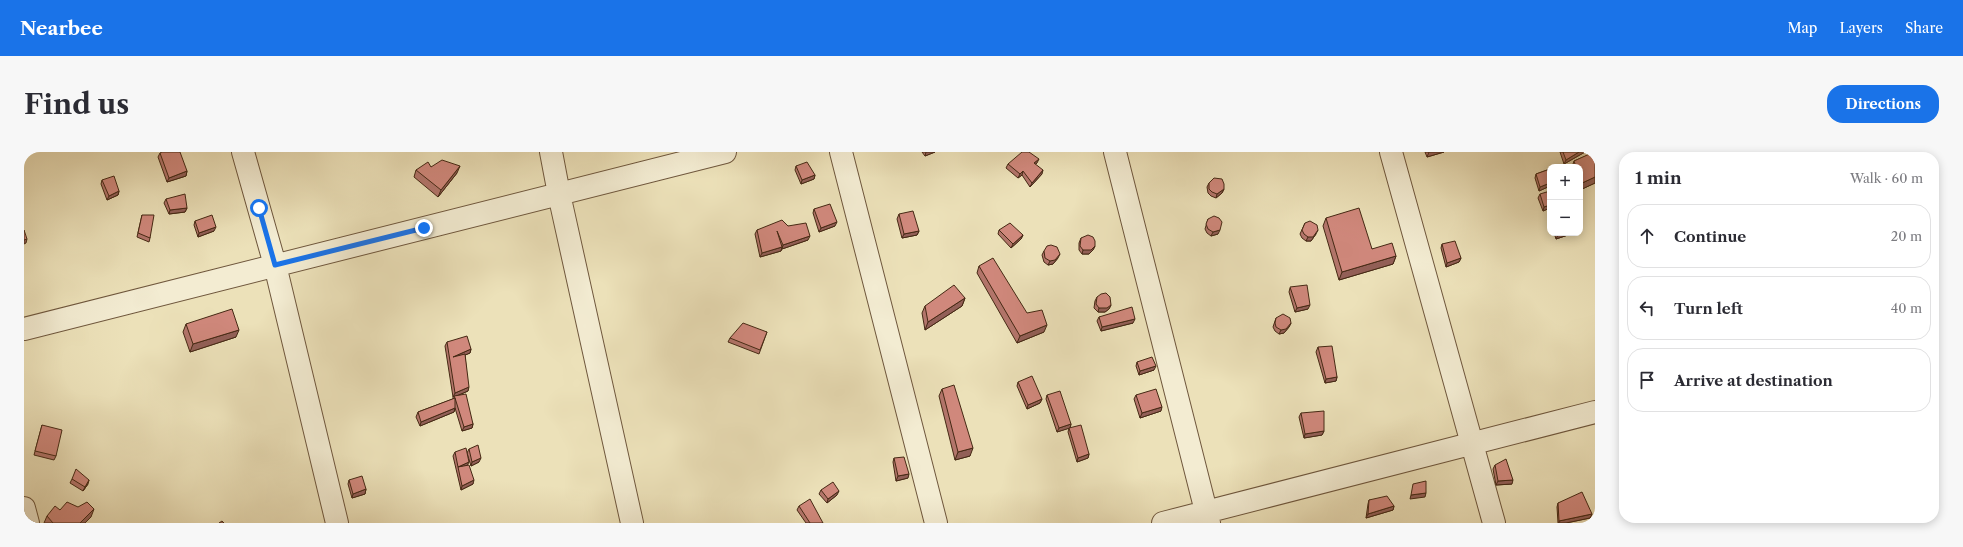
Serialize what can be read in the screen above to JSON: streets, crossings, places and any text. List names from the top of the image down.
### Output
{
  "page": {
    "header": "Nearbee",
    "nav": ["Map", "Layers", "Share"],
    "buttons": "Directions",
    "title": "Find us",
    "heading": ["1 min", "Walk · 60 m"],
    "map_buttons": ["+", "−"],
    "list": [
      ["Continue", "20 m"],
      ["Turn left", "40 m"],
      "Arrive at destination"
    ]
  }
}
